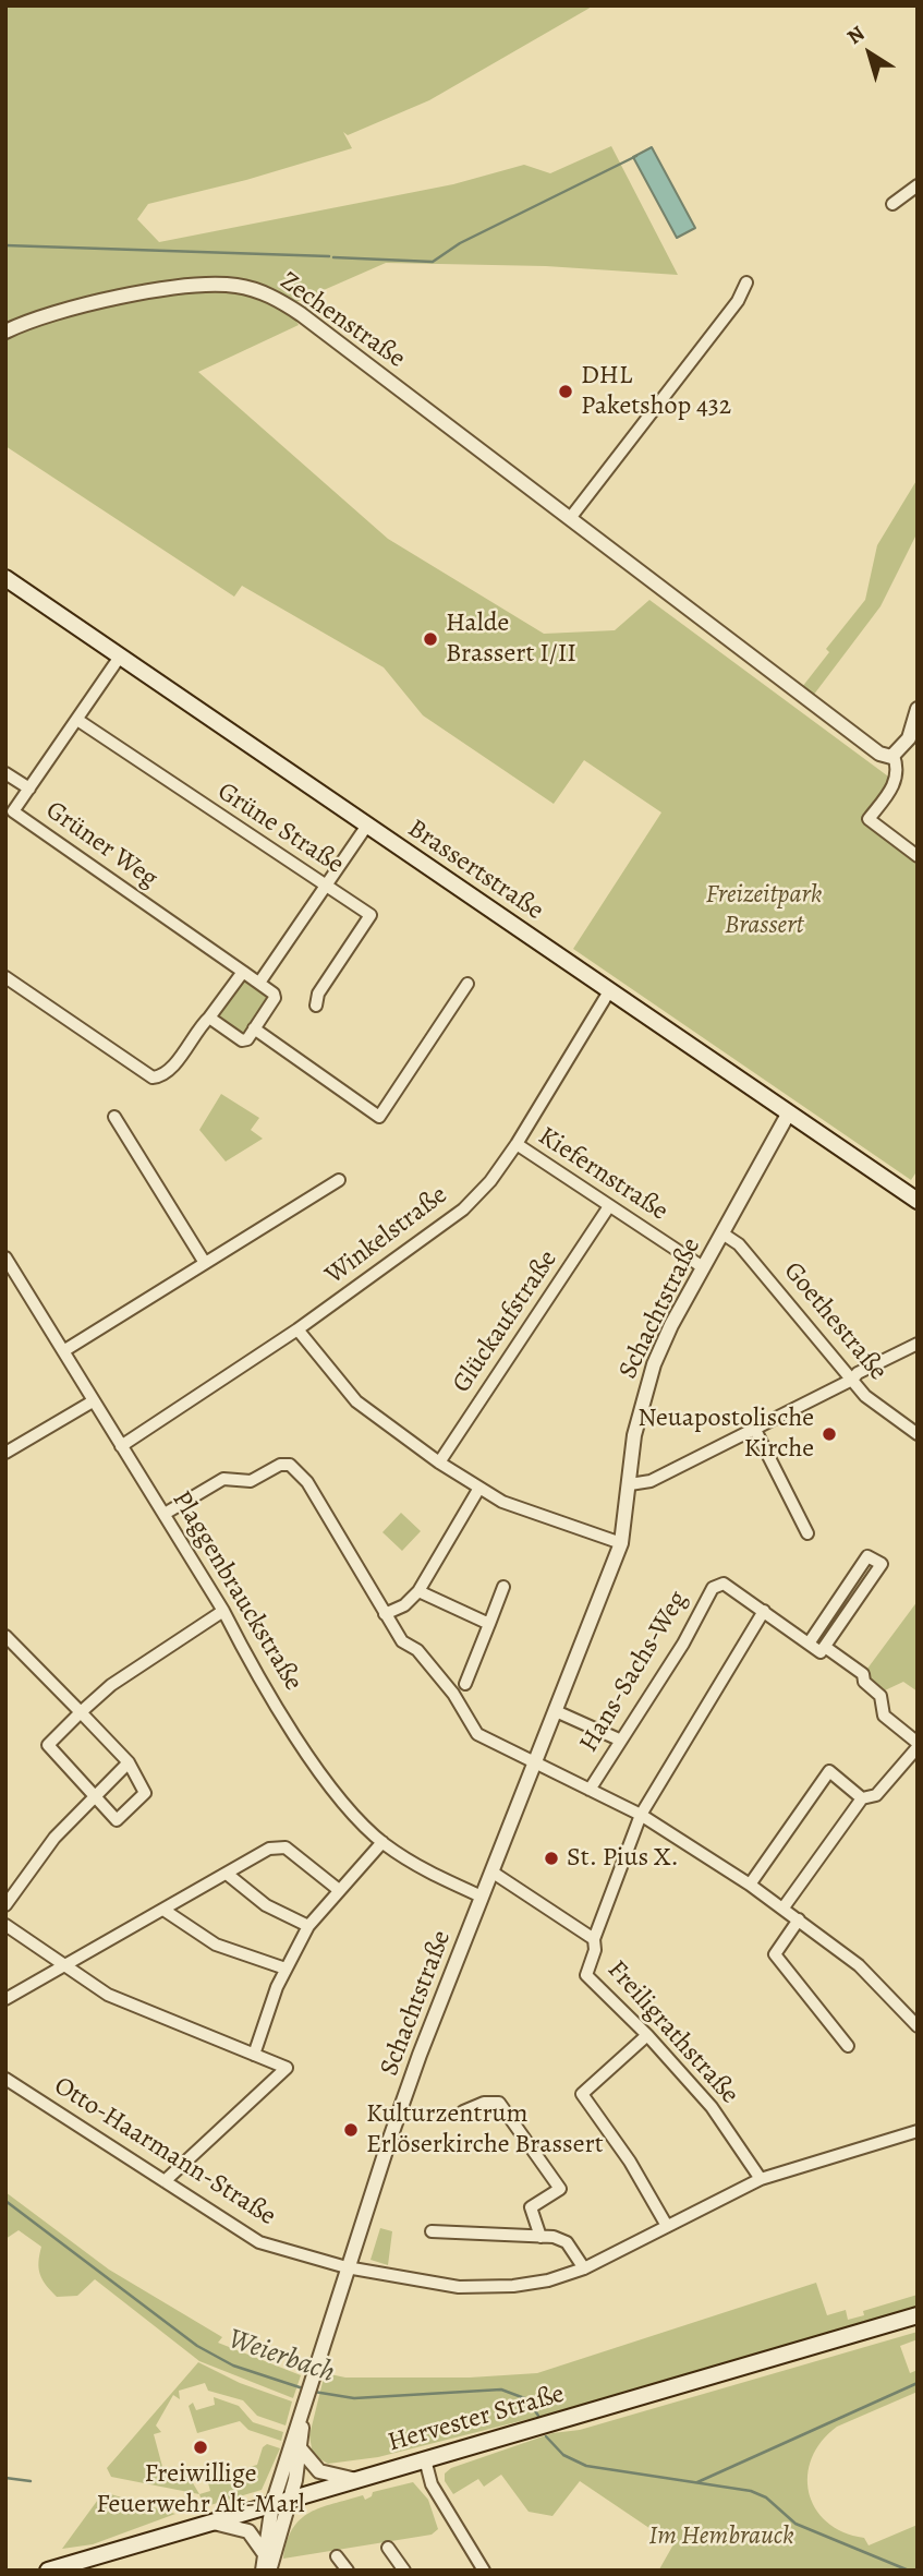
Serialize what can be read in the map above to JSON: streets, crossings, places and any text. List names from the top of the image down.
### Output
{
  "streets": {
    "main road": ["Brassertstraße", "Hervester Straße"],
    "street": [
      "Zechenstraße",
      "Grüne Straße",
      "Grüner Weg",
      "Kiefernstraße",
      "Winkelstraße",
      "Schachtstraße",
      "Glückaufstraße",
      "Goethestraße",
      "Plaggenbrauckstraße",
      "Hans-Sachs-Weg",
      "Freiligrathstraße",
      "Otto-Haarmann-Straße"
    ]
  },
  "crossings": [
    ["Grüne Straße", "Grüner Weg"],
    ["Grüner Weg", "Brassertstraße"],
    ["Brassertstraße", "Winkelstraße"],
    ["Brassertstraße", "Schachtstraße"],
    ["Kiefernstraße", "Winkelstraße"],
    ["Kiefernstraße", "Schachtstraße"],
    ["Kiefernstraße", "Glückaufstraße"],
    ["Winkelstraße", "Plaggenbrauckstraße"],
    ["Schachtstraße", "Goethestraße"],
    ["Schachtstraße", "Plaggenbrauckstraße"],
    ["Schachtstraße", "Freiligrathstraße"],
    ["Schachtstraße", "Otto-Haarmann-Straße"],
    ["Schachtstraße", "Hervester Straße"],
    ["Freiligrathstraße", "Otto-Haarmann-Straße"]
  ],
  "water": ["Weierbach"],
  "parks": ["Freizeitpark Brassert", "Im Hembrauck"],
  "places": [
    "DHL Paketshop 432",
    "Halde Brassert I/II",
    "Neuapostolische Kirche",
    "St. Pius X.",
    "Kulturzentrum Erlöserkirche Brassert",
    "Freiwillige Feuerwehr Alt-Marl"
  ],
  "north": "top left"
}
